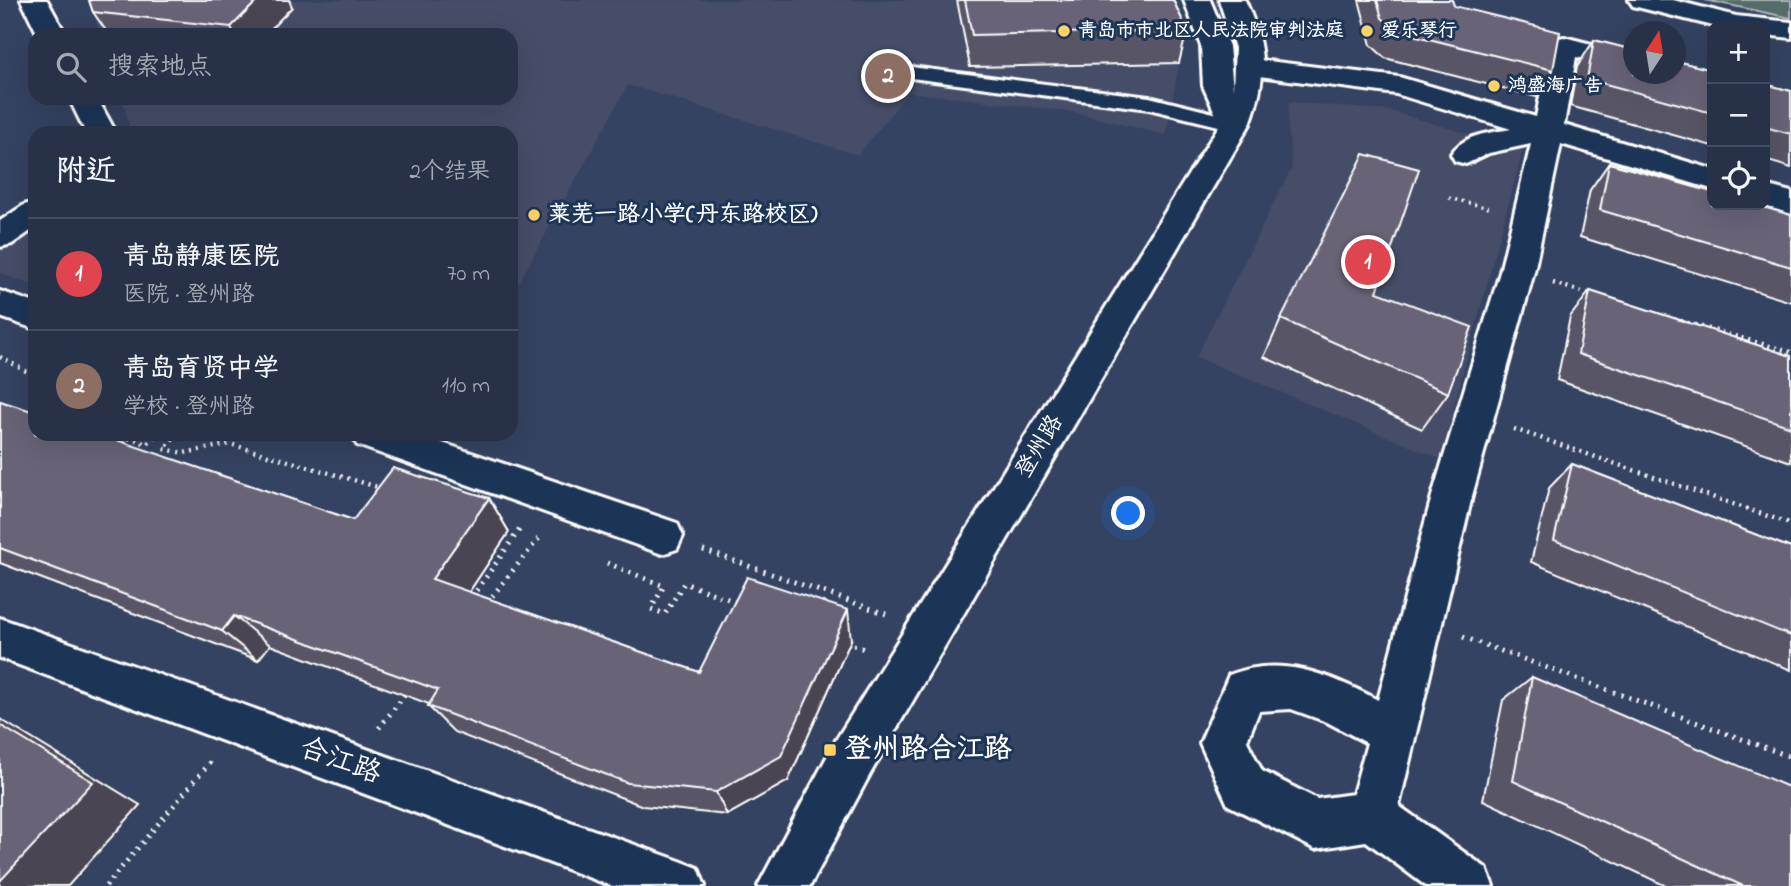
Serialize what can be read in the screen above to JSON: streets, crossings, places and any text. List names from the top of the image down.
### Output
{
  "streets": {
    "street": ["登州路", "合江路"]
  },
  "places": {
    "other": [
      "青岛市市北区人民法院审判法庭",
      "爱乐琴行",
      "鸿盛海广告",
      "莱芜一路小学(丹东路校区)"
    ],
    "transit": ["登州路合江路"]
  },
  "north": "top",
  "page": {
    "map_buttons": ["+", "−"],
    "search": "搜索地点",
    "pins": ["2", "1"],
    "heading": ["附近", "2个结果"],
    "list": [
      {
        "mark": "1",
        "name": "青岛静康医院",
        "note": "医院 · 登州路",
        "value": "70 m"
      },
      {
        "mark": "2",
        "name": "青岛育贤中学",
        "note": "学校 · 登州路",
        "value": "110 m"
      }
    ]
  }
}
